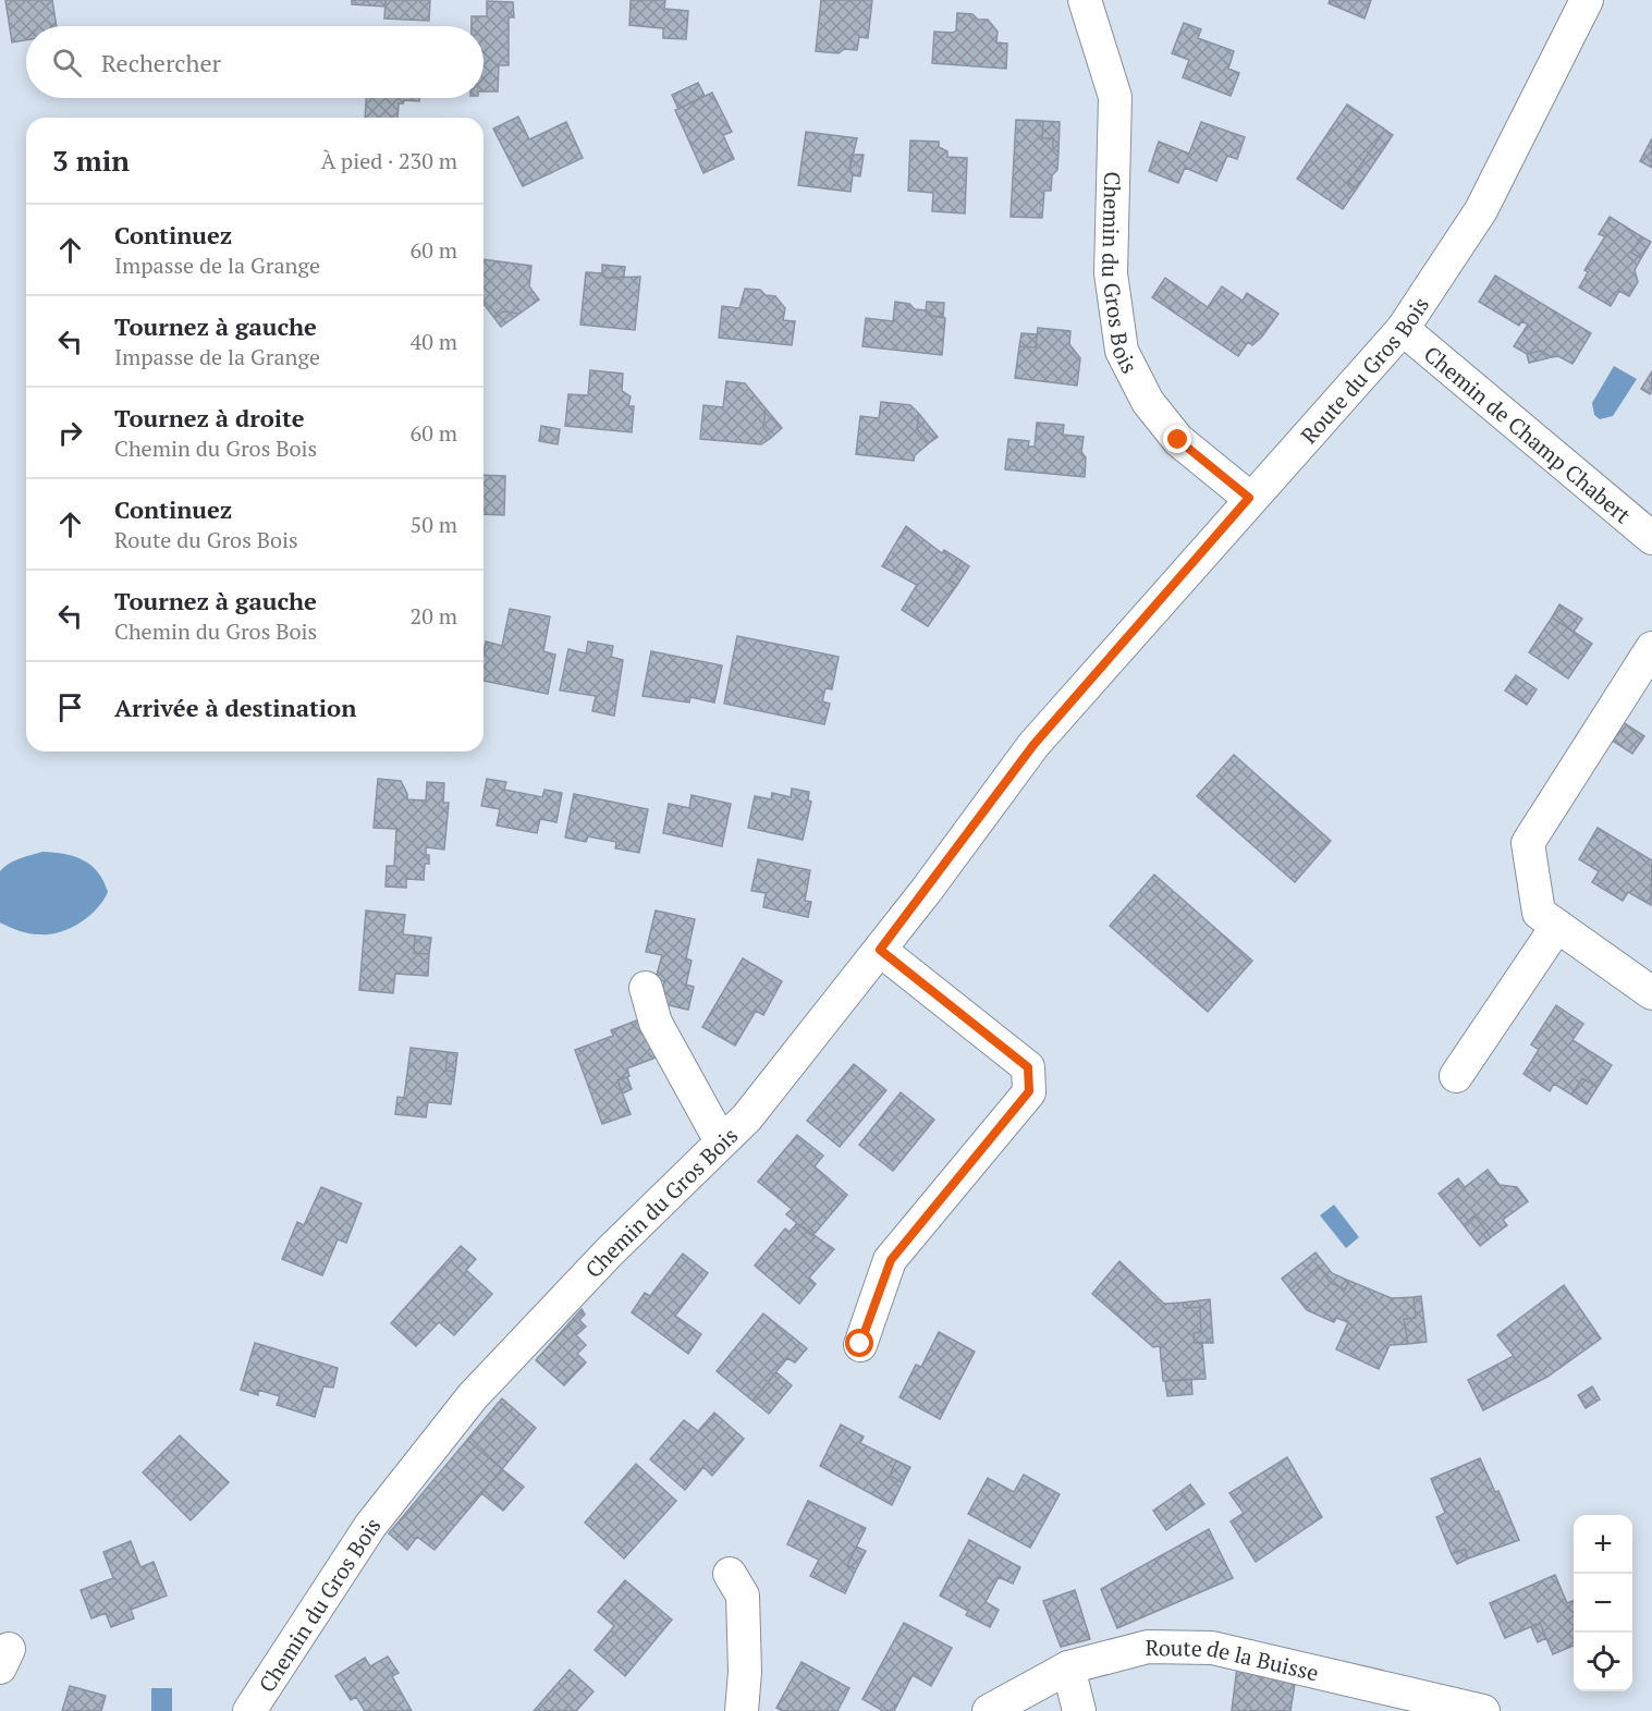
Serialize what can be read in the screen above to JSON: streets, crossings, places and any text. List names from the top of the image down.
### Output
{
  "streets": {
    "street": [
      "Chemin du Gros Bois",
      "Route du Gros Bois",
      "Chemin de Champ Chabert",
      "Route de la Buisse"
    ]
  },
  "crossings": [
    ["Chemin du Gros Bois", "Route du Gros Bois"],
    ["Route du Gros Bois", "Chemin de Champ Chabert"]
  ],
  "page": {
    "search": "Rechercher",
    "heading": ["3 min", "À pied · 230 m"],
    "list": [
      ["Continuez", "Impasse de la Grange", "60 m"],
      ["Tournez à gauche", "Impasse de la Grange", "40 m"],
      ["Tournez à droite", "Chemin du Gros Bois", "60 m"],
      ["Continuez", "Route du Gros Bois", "50 m"],
      ["Tournez à gauche", "Chemin du Gros Bois", "20 m"],
      "Arrivée à destination"
    ],
    "map_buttons": ["+", "−"]
  }
}
